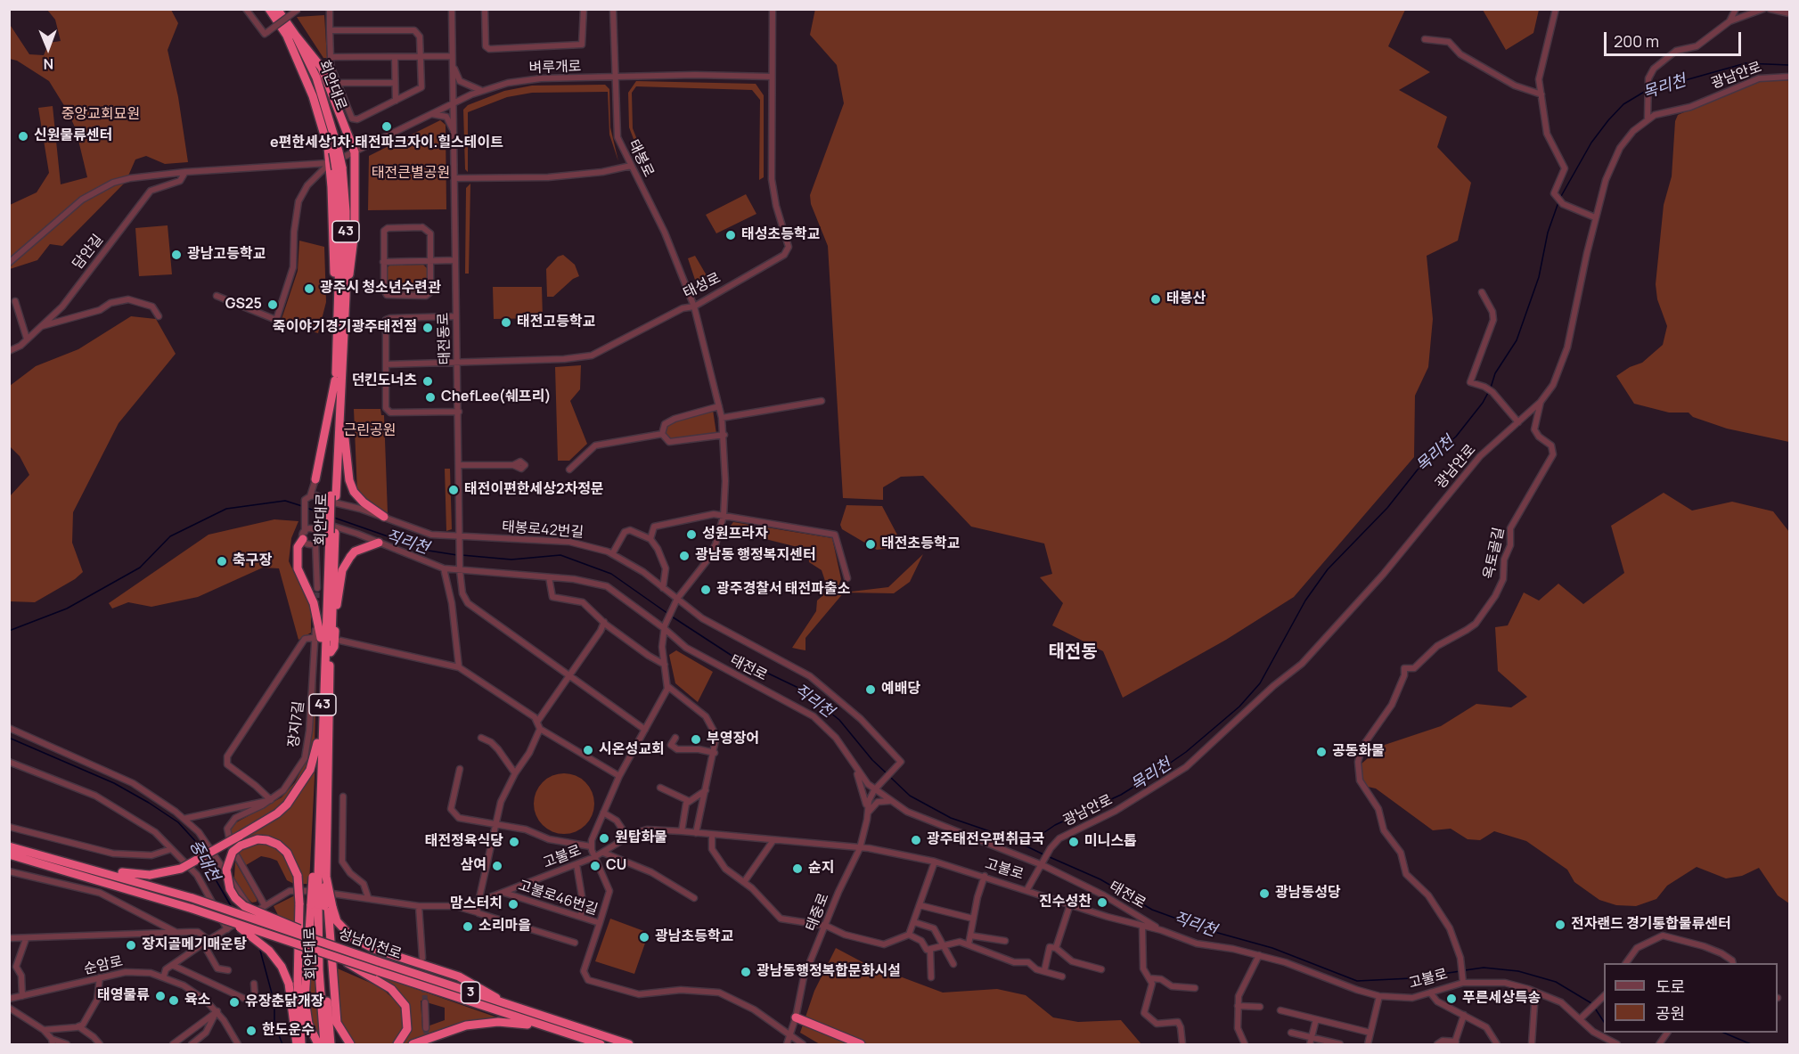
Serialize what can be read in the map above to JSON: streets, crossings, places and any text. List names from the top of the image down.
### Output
{
  "streets": {
    "highway": [
      "회안대로",
      "43",
      "성남이천로",
      "3"
    ],
    "street": [
      "벼루개로",
      "광남안로",
      "태봉로",
      "담안길",
      "태성로",
      "태전동로",
      "태봉로42번길",
      "옥토골길",
      "태전로",
      "장지7길",
      "고불로",
      "고불로46번길",
      "태중로",
      "순암로"
    ]
  },
  "crossings": [
    ["벼루개로", "회안대로"],
    ["벼루개로", "태봉로"],
    ["벼루개로", "태성로"],
    ["벼루개로", "태전동로"],
    ["광남안로", "옥토골길"],
    ["광남안로", "태전로"],
    ["태봉로", "태성로"],
    ["태봉로", "태봉로42번길"],
    ["태봉로", "태전로"],
    ["태성로", "태전동로"],
    ["태전동로", "태봉로42번길"],
    ["태전동로", "태전로"],
    ["태봉로42번길", "태전로"],
    ["태봉로42번길", "태중로"],
    ["옥토골길", "고불로"],
    ["태전로", "고불로"],
    ["태전로", "태중로"],
    ["장지7길", "고불로"],
    ["고불로", "고불로46번길"],
    ["고불로", "태중로"],
    ["고불로46번길", "태중로"]
  ],
  "districts": ["태전동"],
  "water": ["목리천", "직리천", "중대천"],
  "parks": ["중앙교회묘원", "태전큰별공원", "근린공원"],
  "places": [
    "e편한세상1차.태전파크자이.힐스테이트",
    "신원물류센터",
    "태성초등학교",
    "광남고등학교",
    "광주시 청소년수련관",
    "태봉산",
    "GS25",
    "태전고등학교",
    "죽이야기경기광주태전점",
    "던킨도너츠",
    "ChefLee(쉐프리)",
    "태전이편한세상2차정문",
    "성원프라자",
    "태전초등학교",
    "광남동 행정복지센터",
    "축구장",
    "광주경찰서 태전파출소",
    "예배당",
    "부영장어",
    "시온성교회",
    "공동화물",
    "원탑화물",
    "광주태전우편취급국",
    "태전정육식당",
    "미니스톱",
    "삼여",
    "CU",
    "슌지",
    "광남동성당",
    "진수성찬",
    "맘스터치",
    "전자랜드 경기통합물류센터",
    "소리마을",
    "광남초등학교",
    "장지골메기매운탕",
    "광남동행정복합문화시설",
    "태영물류",
    "푸른세상특송",
    "육소",
    "유장춘닭개장",
    "한도운수"
  ],
  "legend": ["도로", "공원"],
  "scale_bar": "200 m",
  "north": "bottom"
}
